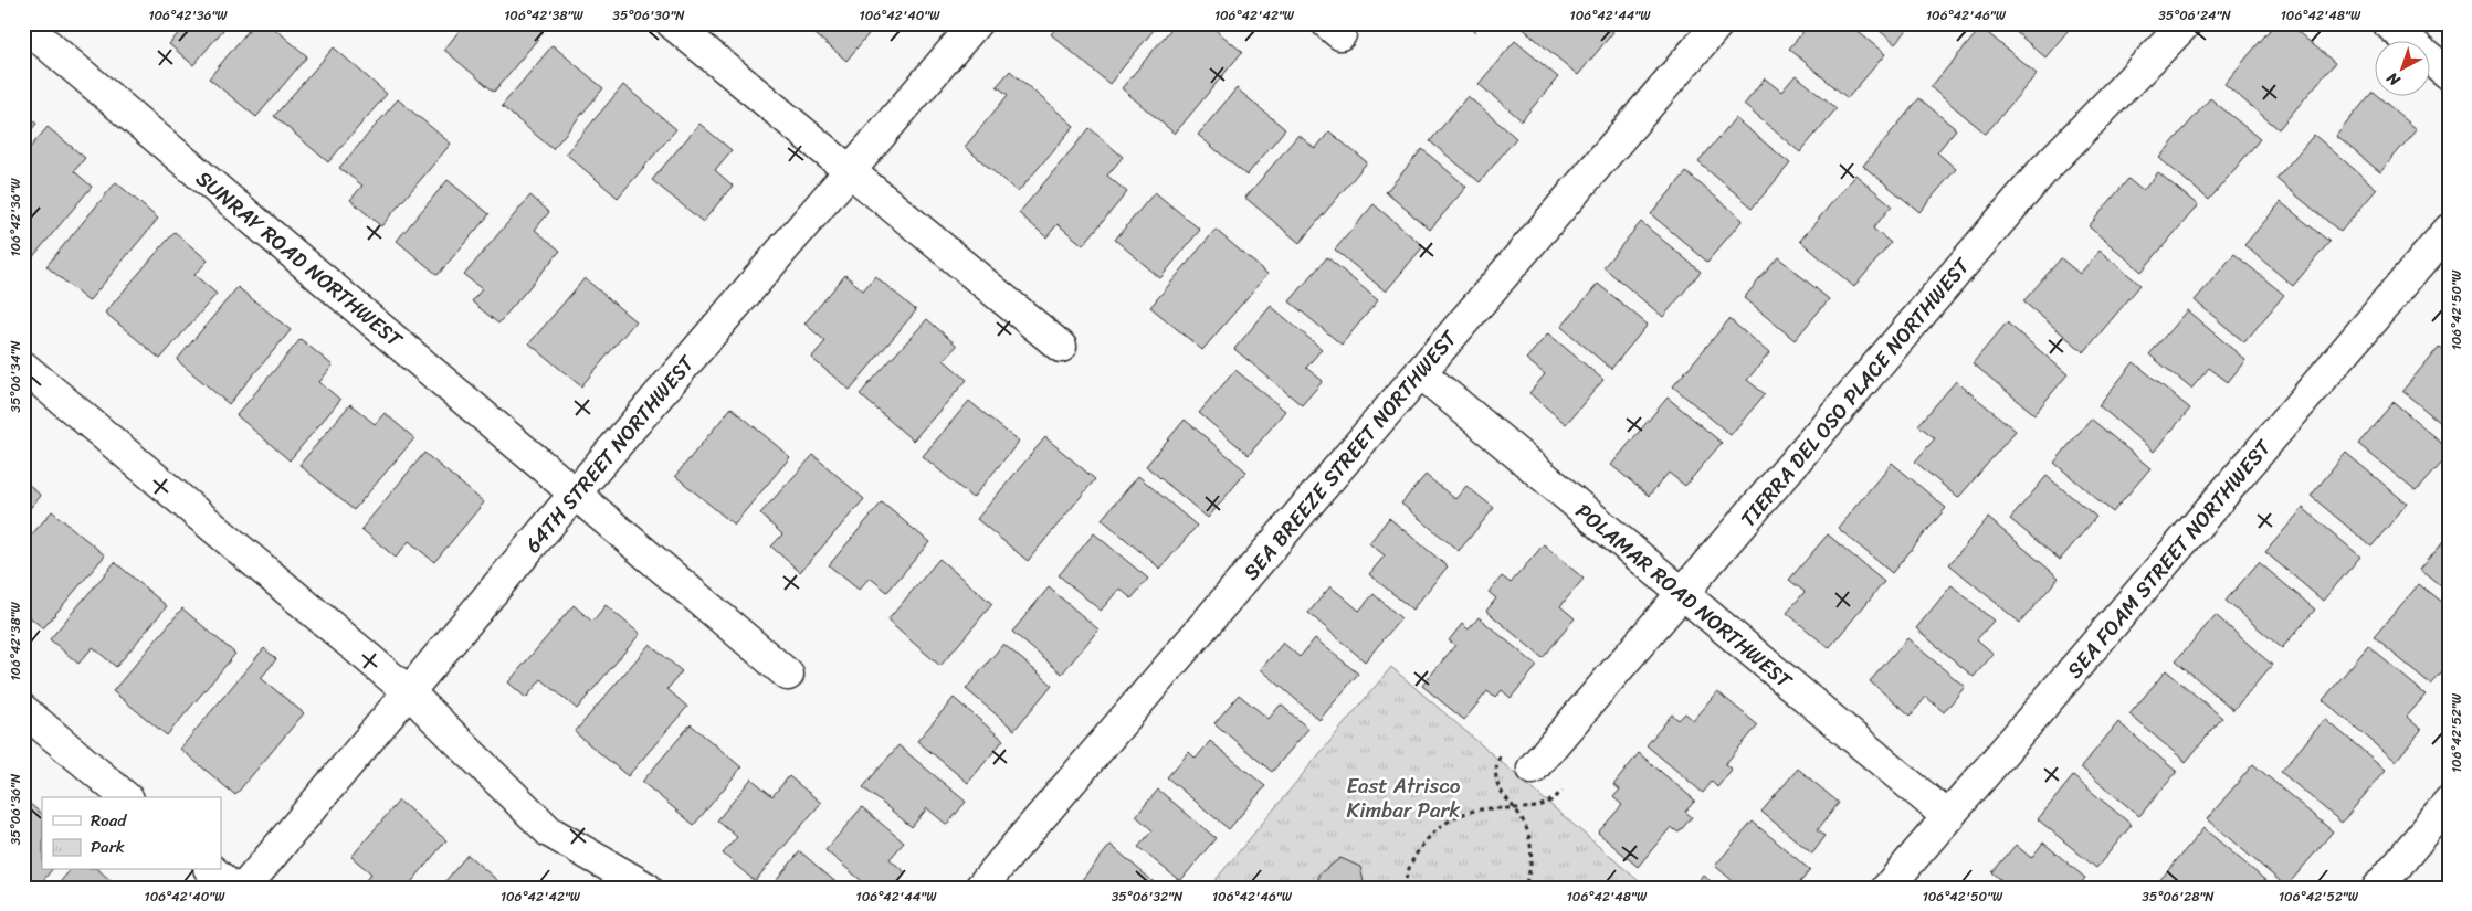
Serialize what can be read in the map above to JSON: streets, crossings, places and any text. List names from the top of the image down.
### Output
{
  "streets": {
    "street": [
      "SUNRAY ROAD NORTHWEST",
      "TIERRA DEL OSO PLACE NORTHWEST",
      "64TH STREET NORTHWEST",
      "SEA BREEZE STREET NORTHWEST",
      "SEA FOAM STREET NORTHWEST",
      "POLAMAR ROAD NORTHWEST"
    ]
  },
  "crossings": [
    ["SUNRAY ROAD NORTHWEST", "64TH STREET NORTHWEST"],
    ["TIERRA DEL OSO PLACE NORTHWEST", "POLAMAR ROAD NORTHWEST"],
    ["SEA BREEZE STREET NORTHWEST", "POLAMAR ROAD NORTHWEST"],
    ["SEA FOAM STREET NORTHWEST", "POLAMAR ROAD NORTHWEST"]
  ],
  "parks": ["East Atrisco Kimbar Park"],
  "legend": ["Road", "Park"],
  "north": "bottom left",
  "coordinates": [
    "106°42'36\"W",
    "106°42'38\"W",
    "35°06'30\"N",
    "106°42'40\"W",
    "106°42'42\"W",
    "106°42'44\"W",
    "106°42'46\"W",
    "35°06'24\"N",
    "106°42'48\"W",
    "106°42'50\"W",
    "35°06'34\"N",
    "106°42'52\"W",
    "35°06'36\"N",
    "35°06'32\"N",
    "35°06'28\"N"
  ]
}
